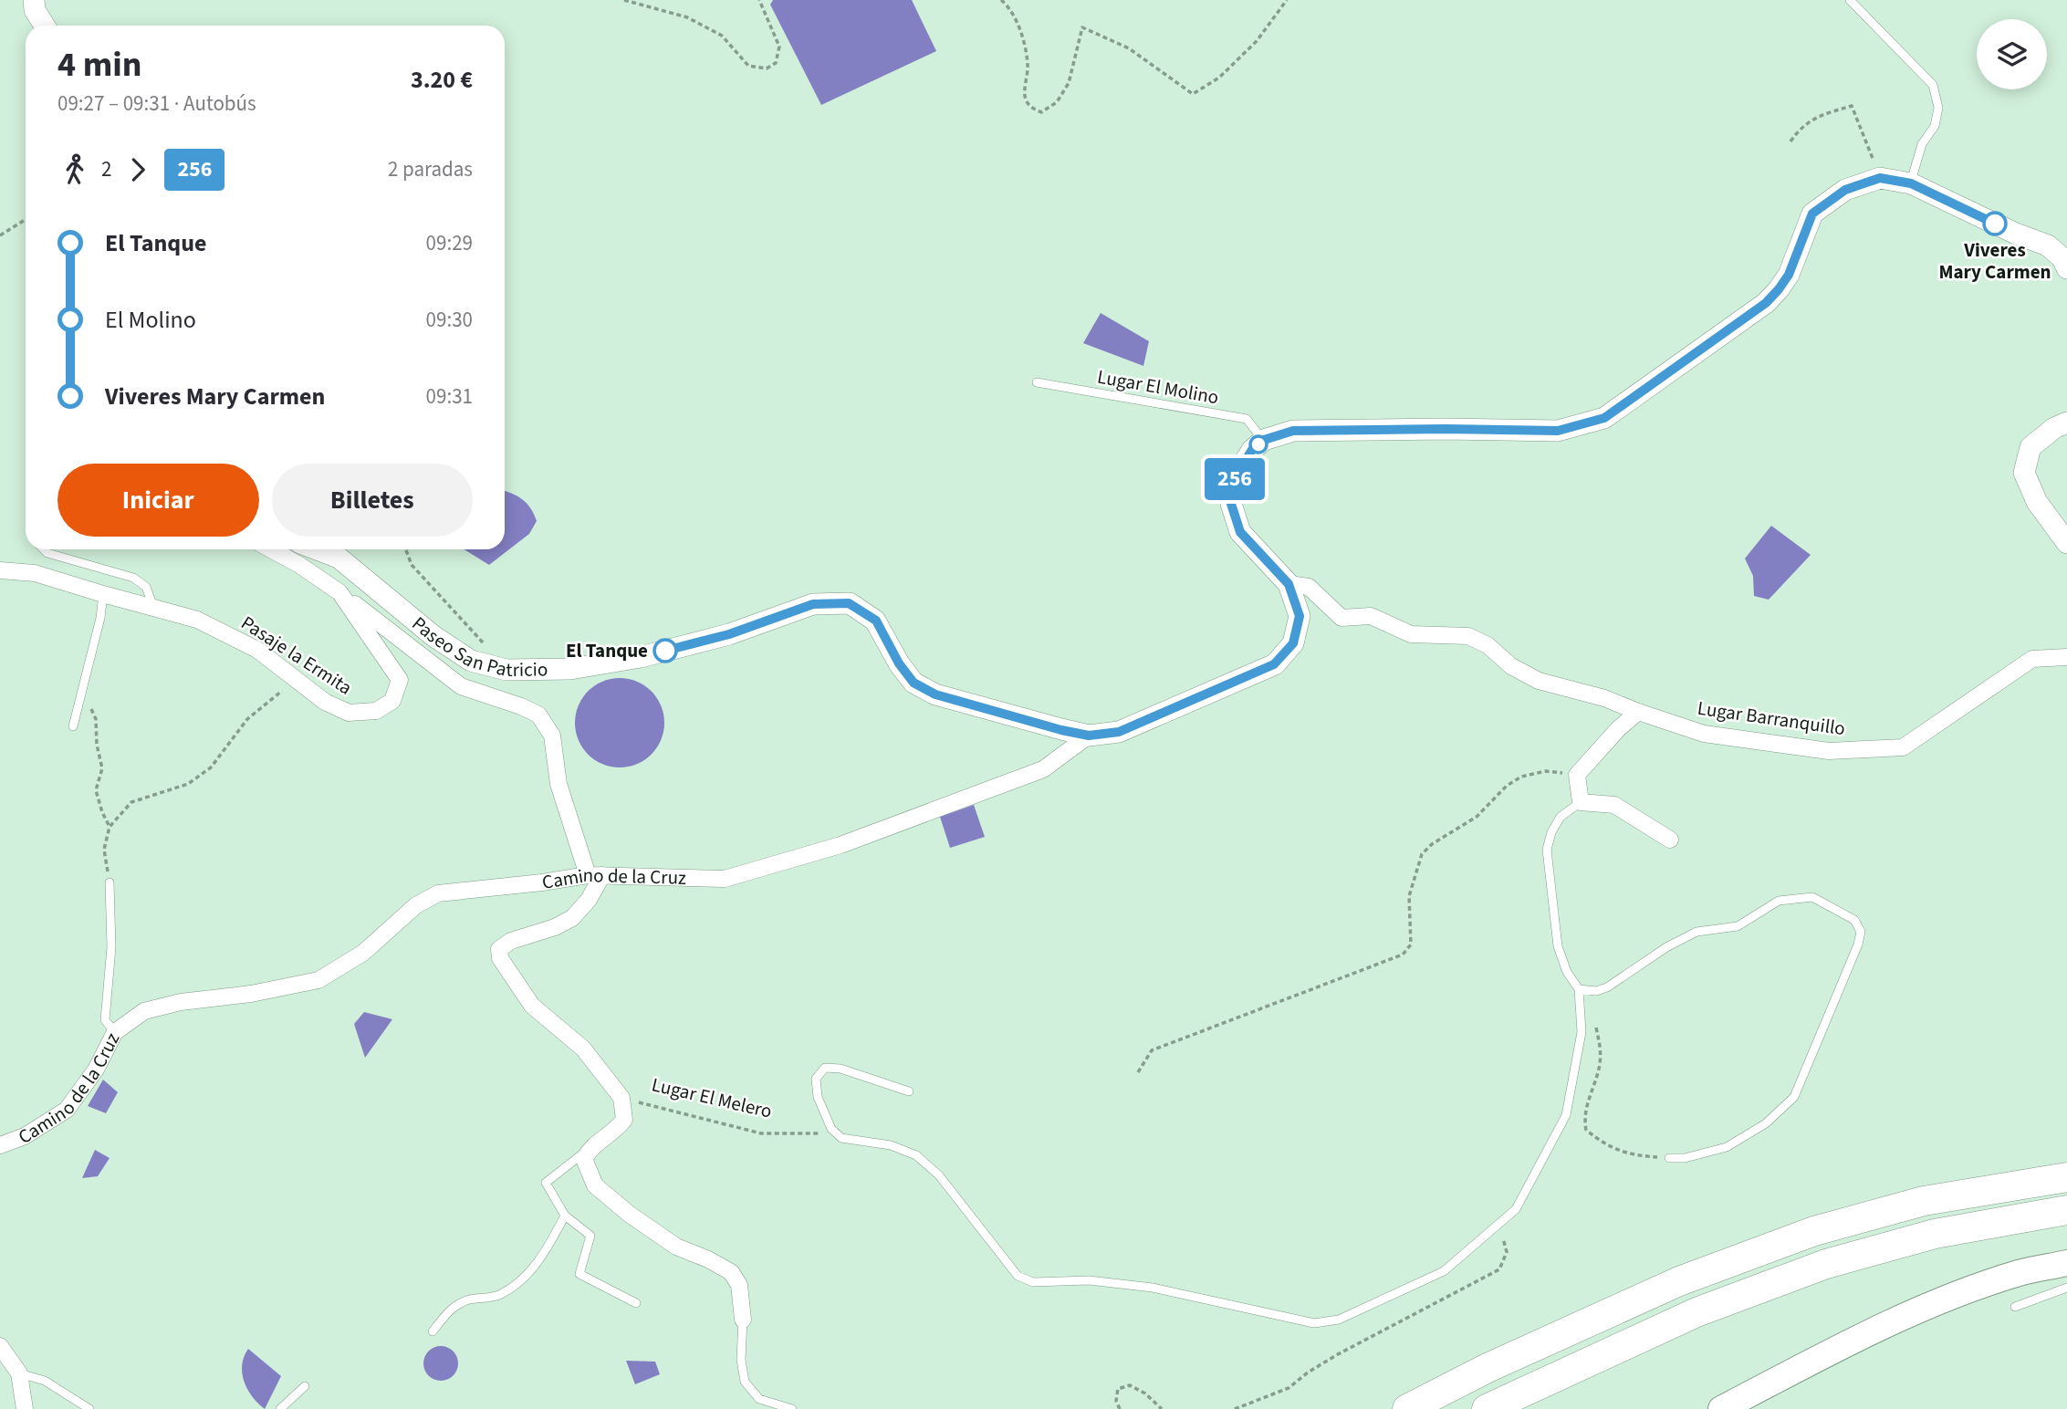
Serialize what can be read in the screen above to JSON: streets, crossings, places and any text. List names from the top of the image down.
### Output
{
  "streets": {
    "street": [
      "Paseo San Patricio",
      "Pasaje la Ermita",
      "Lugar Barranquillo",
      "Camino de la Cruz",
      "Lugar El Melero"
    ],
    "lane": ["Lugar El Molino"]
  },
  "crossings": [
    ["Paseo San Patricio", "Camino de la Cruz"],
    ["Lugar Barranquillo", "Camino de la Cruz"],
    ["Camino de la Cruz", "Lugar El Melero"]
  ],
  "places": ["Viveres Mary Carmen", "El Tanque"],
  "lines": ["bus line 256"],
  "page": {
    "on_map": "256",
    "heading": ["4 min", "09:27 – 09:31 · Autobús", "3.20 €"],
    "legs": ["2", "256", "2 paradas"],
    "list": [
      {
        "name": "El Tanque",
        "value": "09:29"
      },
      {
        "name": "El Molino",
        "value": "09:30"
      },
      {
        "name": "Viveres Mary Carmen",
        "value": "09:31"
      }
    ],
    "buttons": ["Iniciar", "Billetes"]
  }
}
